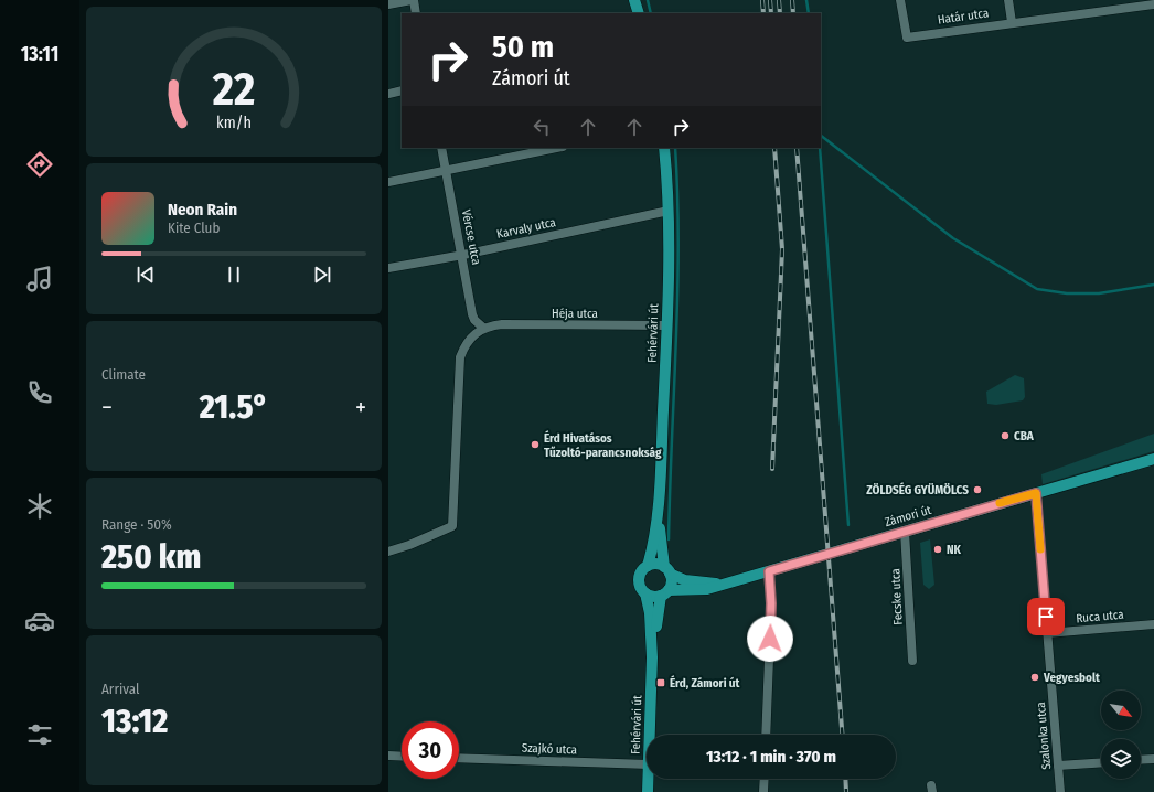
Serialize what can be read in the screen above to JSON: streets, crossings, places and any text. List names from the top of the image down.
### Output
{
  "streets": {
    "main road": ["Fehérvári út", "Zámori út"],
    "street": [
      "Határ utca",
      "Karvaly utca",
      "Vércse utca",
      "Héja utca",
      "Fecske utca",
      "Ruca utca",
      "Szalonka utca",
      "Szajkó utca"
    ]
  },
  "crossings": [
    ["Karvaly utca", "Vércse utca"],
    ["Karvaly utca", "Fehérvári út"],
    ["Vércse utca", "Héja utca"],
    ["Héja utca", "Fehérvári út"],
    ["Fehérvári út", "Zámori út"],
    ["Zámori út", "Fecske utca"],
    ["Zámori út", "Szalonka utca"],
    ["Ruca utca", "Szalonka utca"]
  ],
  "places": {
    "other": [
      "CBA",
      "Érd Hivatásos Tűzoltó-parancsnokság",
      "ZÖLDSÉG GYÜMÖLCS",
      "NK",
      "Vegyesbolt"
    ],
    "transit": ["Érd, Zámori út"]
  },
  "north": "bottom right",
  "page": {
    "tabs": "13:11",
    "turn": ["50 m", "Zámori út"],
    "song": ["Neon Rain", "Kite Club"],
    "tile": [
      "Climate",
      ["Range · 50%", "250 km"],
      ["Arrival", "13:12"]
    ],
    "heat": ["−", "21.5°", "+"],
    "limit": "30",
    "trip": "13:12 · 1 min · 370 m",
    "gauge": ["22", "km/h"]
  }
}
